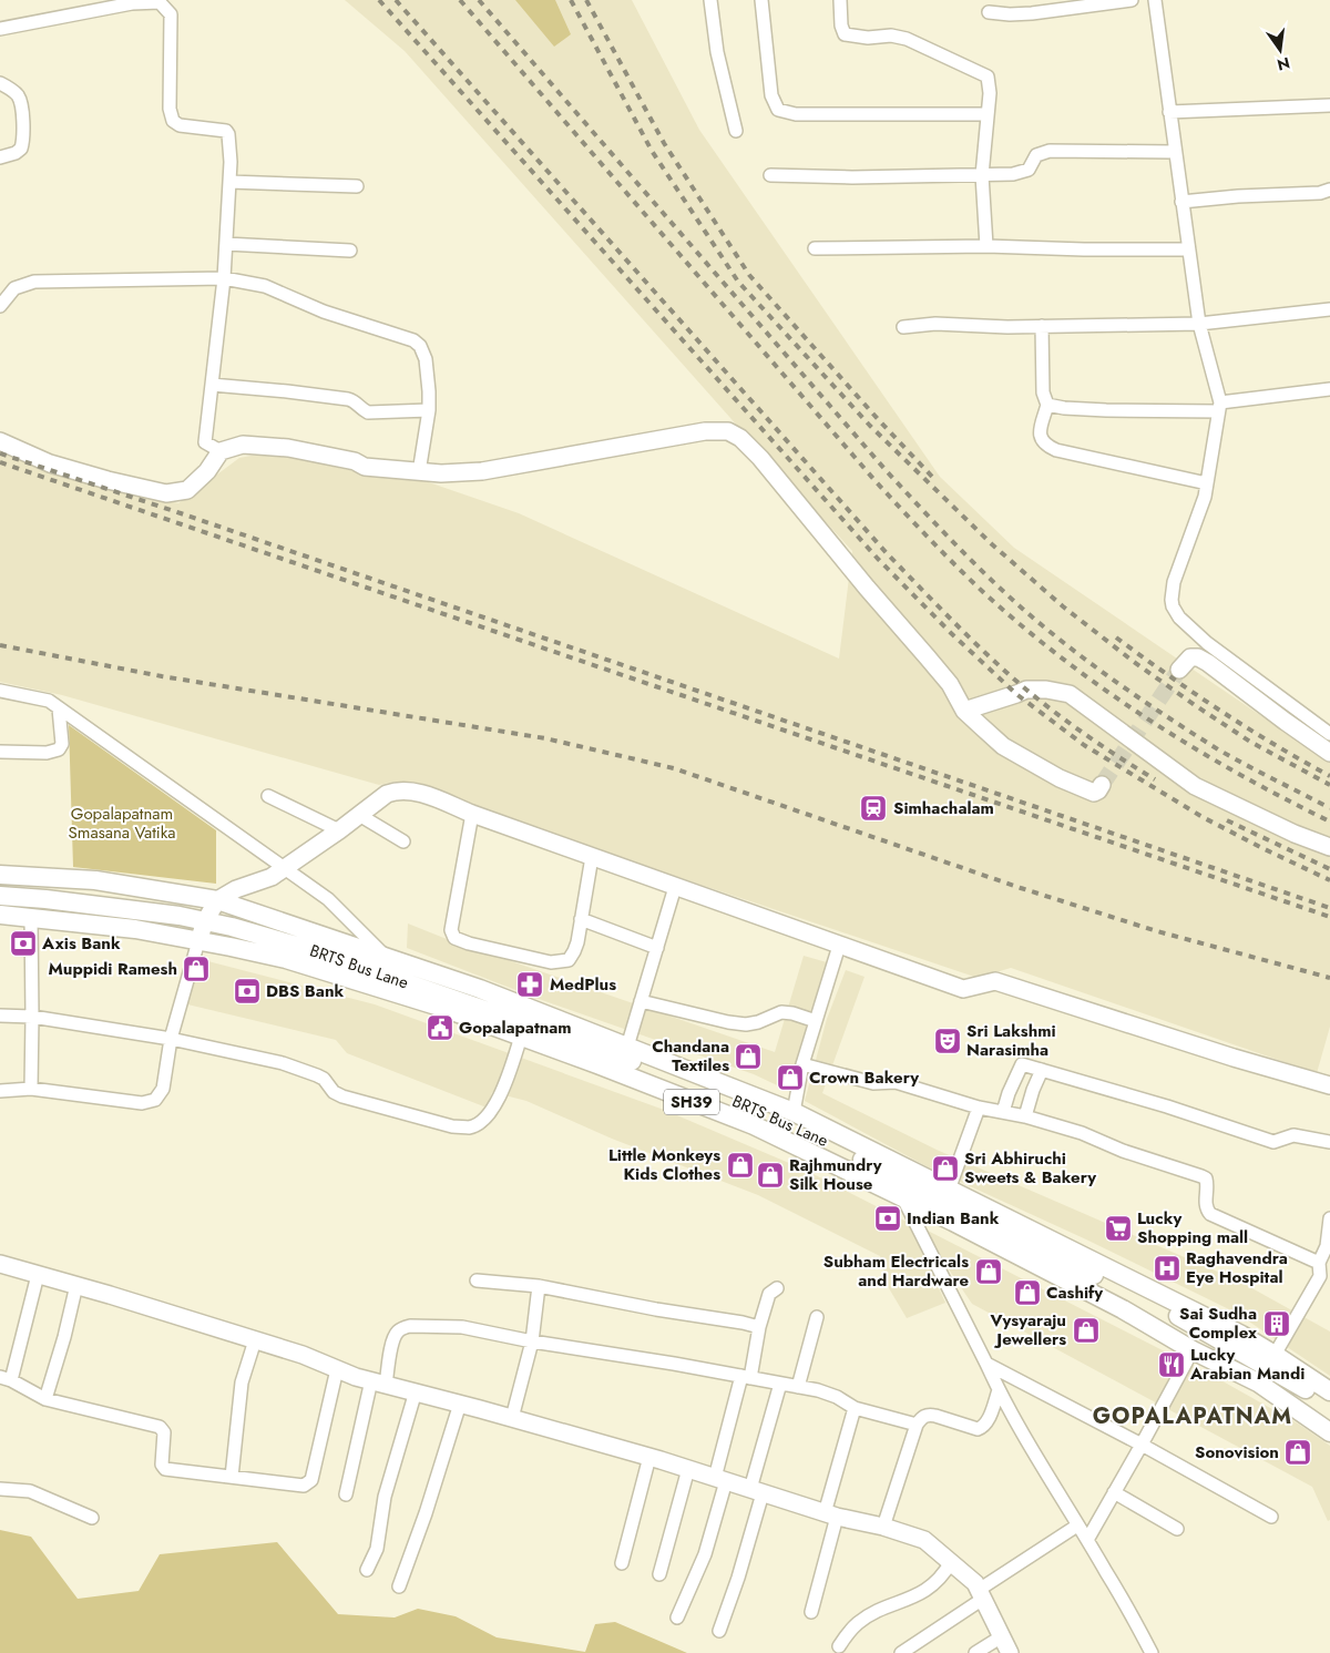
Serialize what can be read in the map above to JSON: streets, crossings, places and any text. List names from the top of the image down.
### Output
{
  "streets": {
    "main road": ["BRTS Bus Lane", "SH39"]
  },
  "districts": ["GOPALAPATNAM"],
  "parks": ["Gopalapatnam Smasana Vatika"],
  "places": {
    "station": ["Simhachalam"],
    "bank": ["Axis Bank", "DBS Bank", "Indian Bank"],
    "shop": [
      "Muppidi Ramesh",
      "Chandana Textiles",
      "Crown Bakery",
      "Little Monkeys Kids Clothes",
      "Sri Abhiruchi Sweets & Bakery",
      "Rajhmundry Silk House",
      "Subham Electricals and Hardware",
      "Cashify",
      "Vysyaraju Jewellers",
      "Sonovision"
    ],
    "pharmacy": ["MedPlus"],
    "public building": ["Gopalapatnam"],
    "theatre": ["Sri Lakshmi Narasimha"],
    "supermarket": ["Lucky Shopping mall"],
    "hospital": ["Raghavendra Eye Hospital"],
    "building": ["Sai Sudha Complex"],
    "restaurant": ["Lucky Arabian Mandi"]
  },
  "north": "bottom"
}
